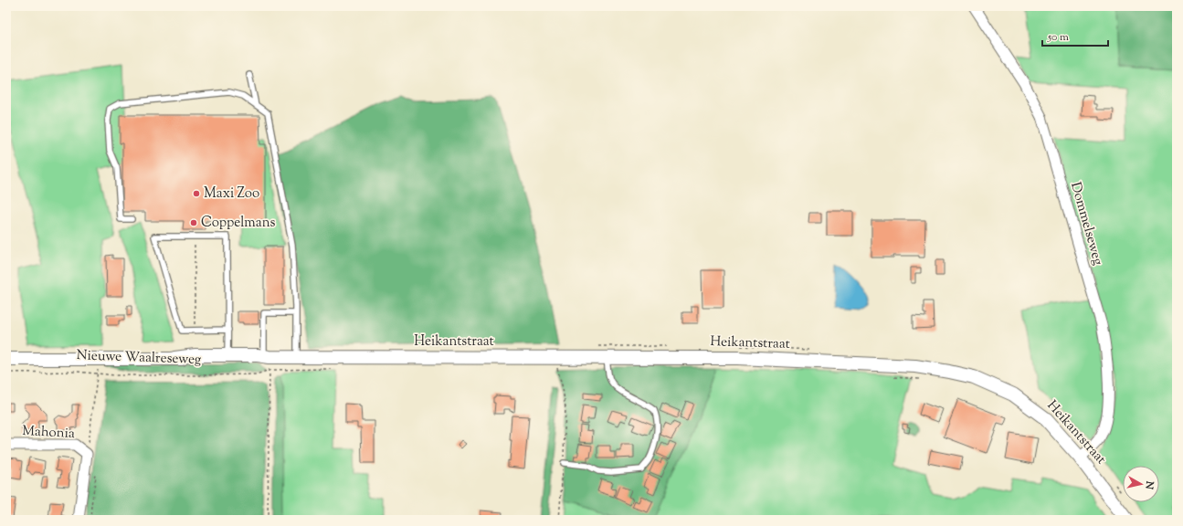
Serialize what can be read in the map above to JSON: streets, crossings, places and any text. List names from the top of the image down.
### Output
{
  "streets": {
    "street": [
      "Dommelseweg",
      "Heikantstraat",
      "Nieuwe Waalreseweg",
      "Mahonia"
    ]
  },
  "crossings": [
    ["Dommelseweg", "Heikantstraat"],
    ["Heikantstraat", "Nieuwe Waalreseweg"]
  ],
  "places": ["Maxi Zoo", "Coppelmans"],
  "scale_bar": "50 m",
  "north": "right"
}
